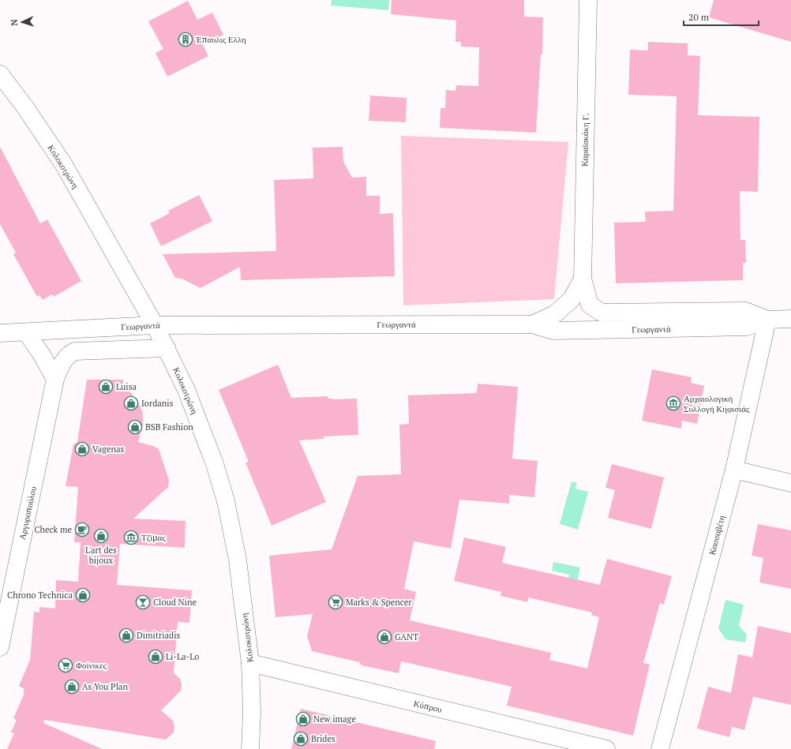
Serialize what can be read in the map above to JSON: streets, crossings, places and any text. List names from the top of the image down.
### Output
{
  "streets": {
    "street": [
      "Καραϊσκάκη Γ.",
      "Κολοκοτρώνη",
      "Γεωργαντά",
      "Αργυροπούλου",
      "Κασσαβέτη",
      "Κύπρου"
    ]
  },
  "crossings": [
    ["Καραϊσκάκη Γ.", "Γεωργαντά"],
    ["Καραϊσκάκη Γ.", "Κασσαβέτη"],
    ["Κολοκοτρώνη", "Γεωργαντά"],
    ["Κολοκοτρώνη", "Αργυροπούλου"],
    ["Κολοκοτρώνη", "Κύπρου"],
    ["Γεωργαντά", "Κασσαβέτη"]
  ],
  "places": {
    "building": ["Έπαυλις Ελλη"],
    "shop": [
      "Luisa",
      "Iordanis",
      "BSB Fashion",
      "Vagenas",
      "L'art des bijoux",
      "Chrono Technica",
      "Dimitriadis",
      "GANT",
      "Li-La-Lo",
      "As You Plan",
      "New image",
      "Brides"
    ],
    "museum": ["Αρχαιολογική Συλλογή Κηφισιάς", "Τζίμας"],
    "cafe": ["Check me"],
    "bar": ["Cloud Nine"],
    "supermarket": ["Marks & Spencer", "Φοίνικες"]
  },
  "scale_bar": "20 m",
  "north": "left"
}
